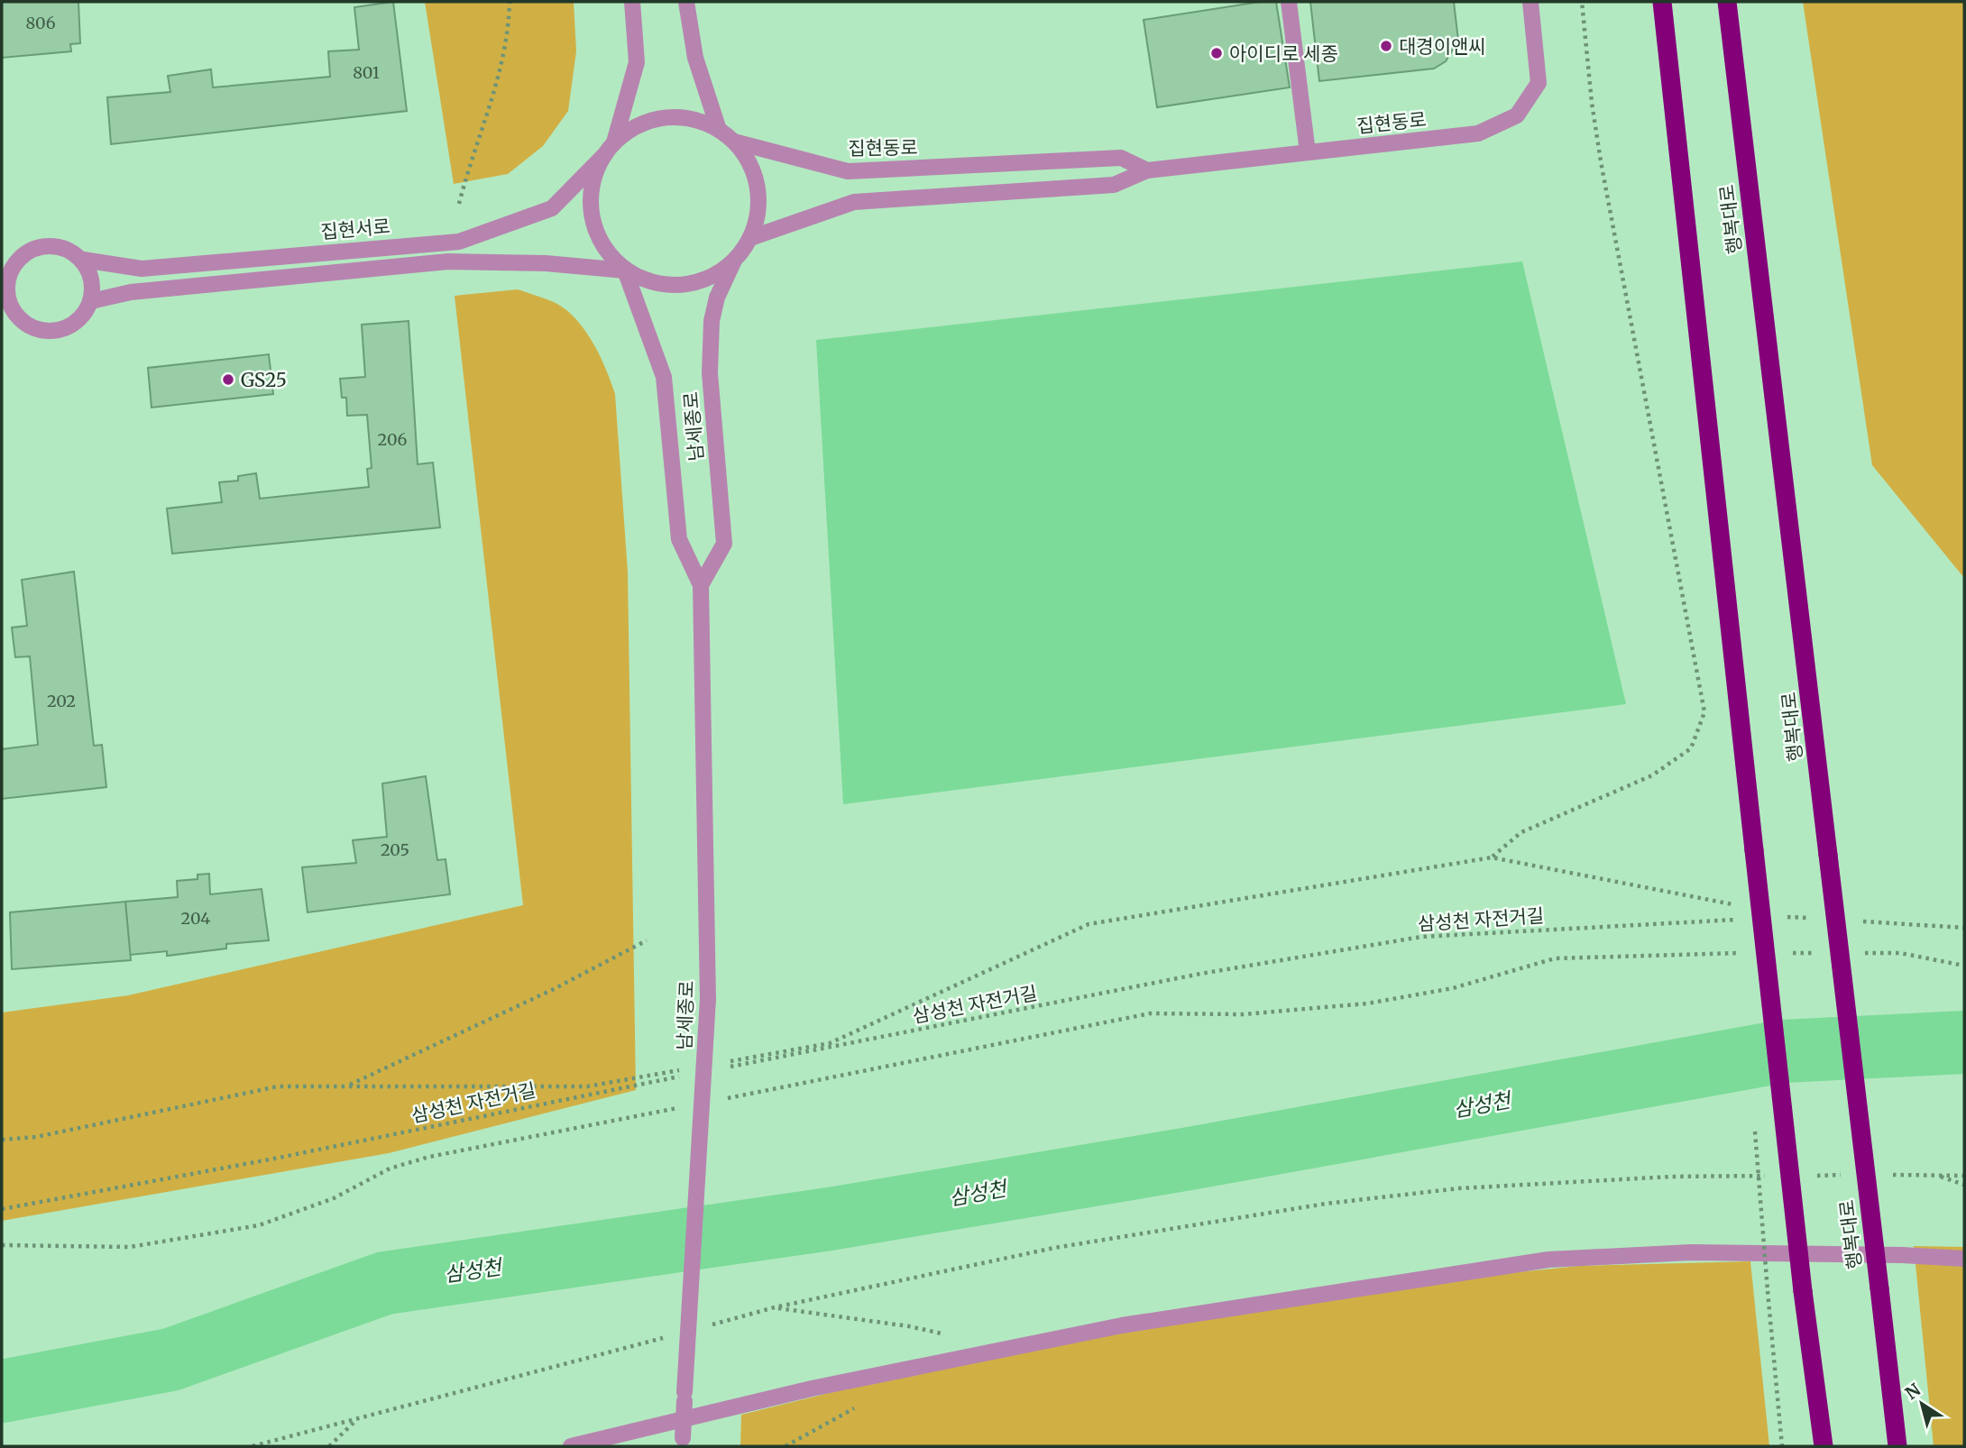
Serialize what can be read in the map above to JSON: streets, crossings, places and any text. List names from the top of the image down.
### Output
{
  "streets": {
    "highway": ["행복대로"],
    "street": ["집현동로", "집현서로", "남세종로"],
    "path": ["삼성천 자전거길"]
  },
  "crossings": [
    ["집현동로", "집현서로"],
    ["집현동로", "남세종로"],
    ["집현서로", "남세종로"]
  ],
  "water": ["삼성천"],
  "places": ["대경이앤씨", "아이디로 세종", "GS25"],
  "house_numbers": [
    "806",
    "801",
    "206",
    "202",
    "205",
    "204"
  ],
  "north": "top left"
}
